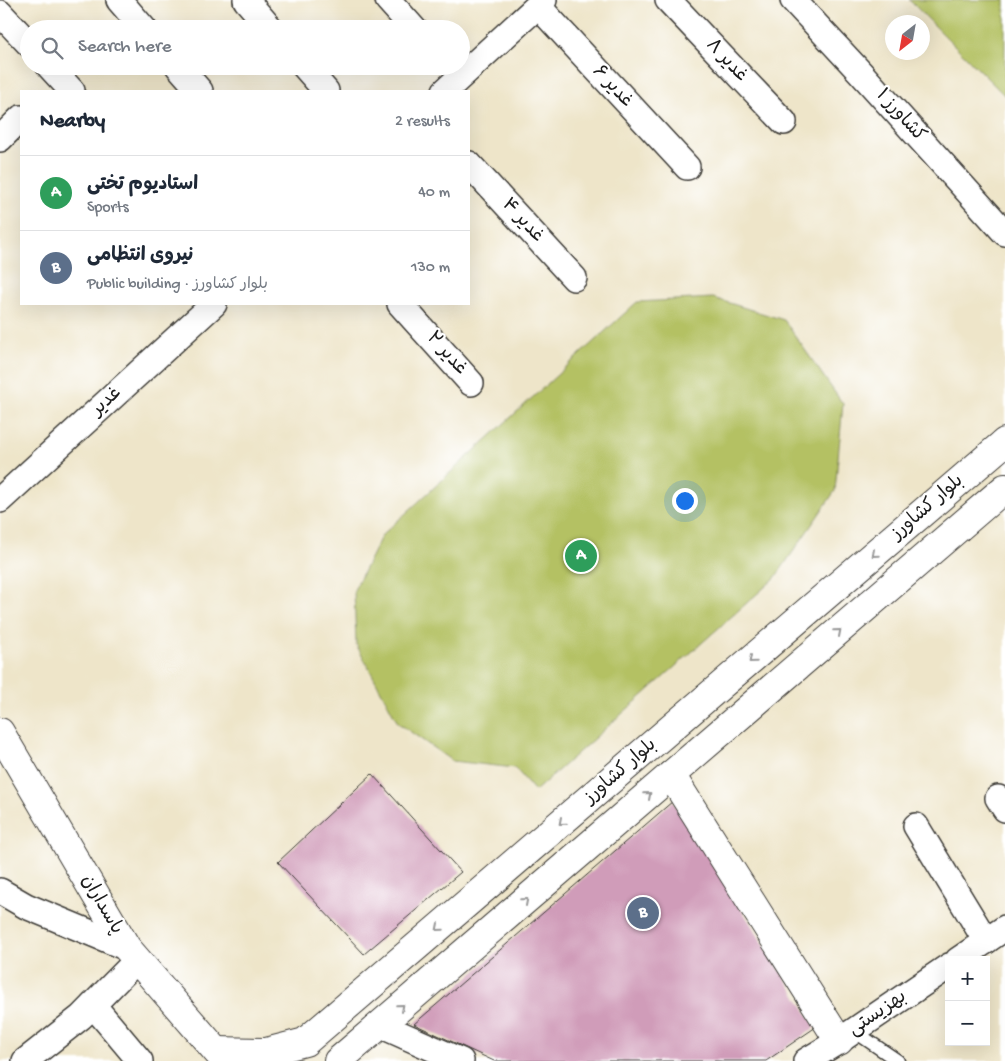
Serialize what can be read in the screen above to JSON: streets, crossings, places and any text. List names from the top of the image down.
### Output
{
  "streets": {
    "street": [
      "غدیر ۸",
      "غدیر ۶",
      "کشاورز ۱",
      "غدیر ۴",
      "غدیر ۲",
      "غدیر",
      "بلوار کشاورز",
      "پاسداران",
      "بهزیستی"
    ]
  },
  "crossings": [
    ["بلوار کشاورز", "پاسداران"]
  ],
  "north": "bottom left",
  "page": {
    "search": "Search here",
    "heading": ["Nearby", "2 results"],
    "list": [
      {
        "mark": "A",
        "name": "استادیوم تختی",
        "note": "Sports",
        "value": "40 m"
      },
      {
        "mark": "B",
        "name": "نیروی انتظامی",
        "note": "Public building · بلوار کشاورز",
        "value": "130 m"
      }
    ],
    "pins": ["A", "B"],
    "map_buttons": ["+", "−"]
  }
}
